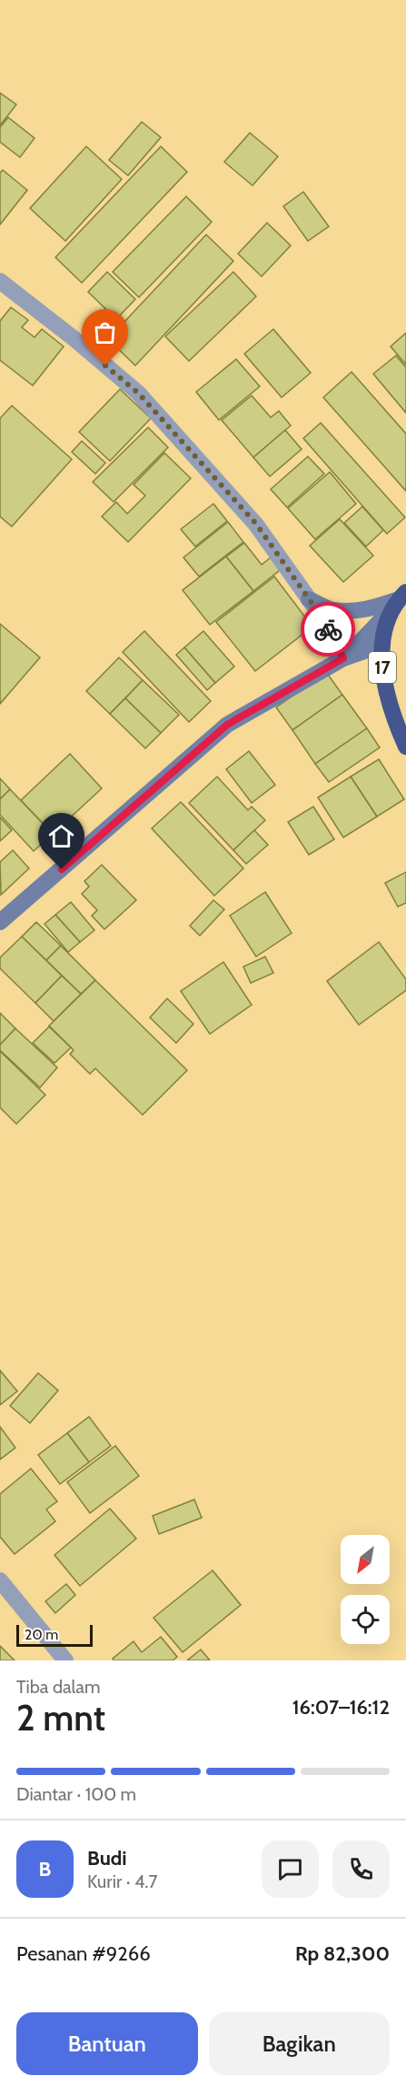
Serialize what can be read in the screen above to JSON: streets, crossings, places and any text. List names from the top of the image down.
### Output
{
  "streets": {
    "highway": ["17"]
  },
  "scale_bar": "20 m",
  "north": "bottom left",
  "page": {
    "scale": "20 m",
    "heading": ["2 mnt", "Tiba dalam", "16:07–16:12"],
    "panel": [
      "Budi",
      "Kurir · 4.7",
      "Pesanan #9266",
      "Rp 82,300"
    ],
    "bar": "Diantar · 100 m",
    "round": "B",
    "buttons": ["Bantuan", "Bagikan"]
  }
}
